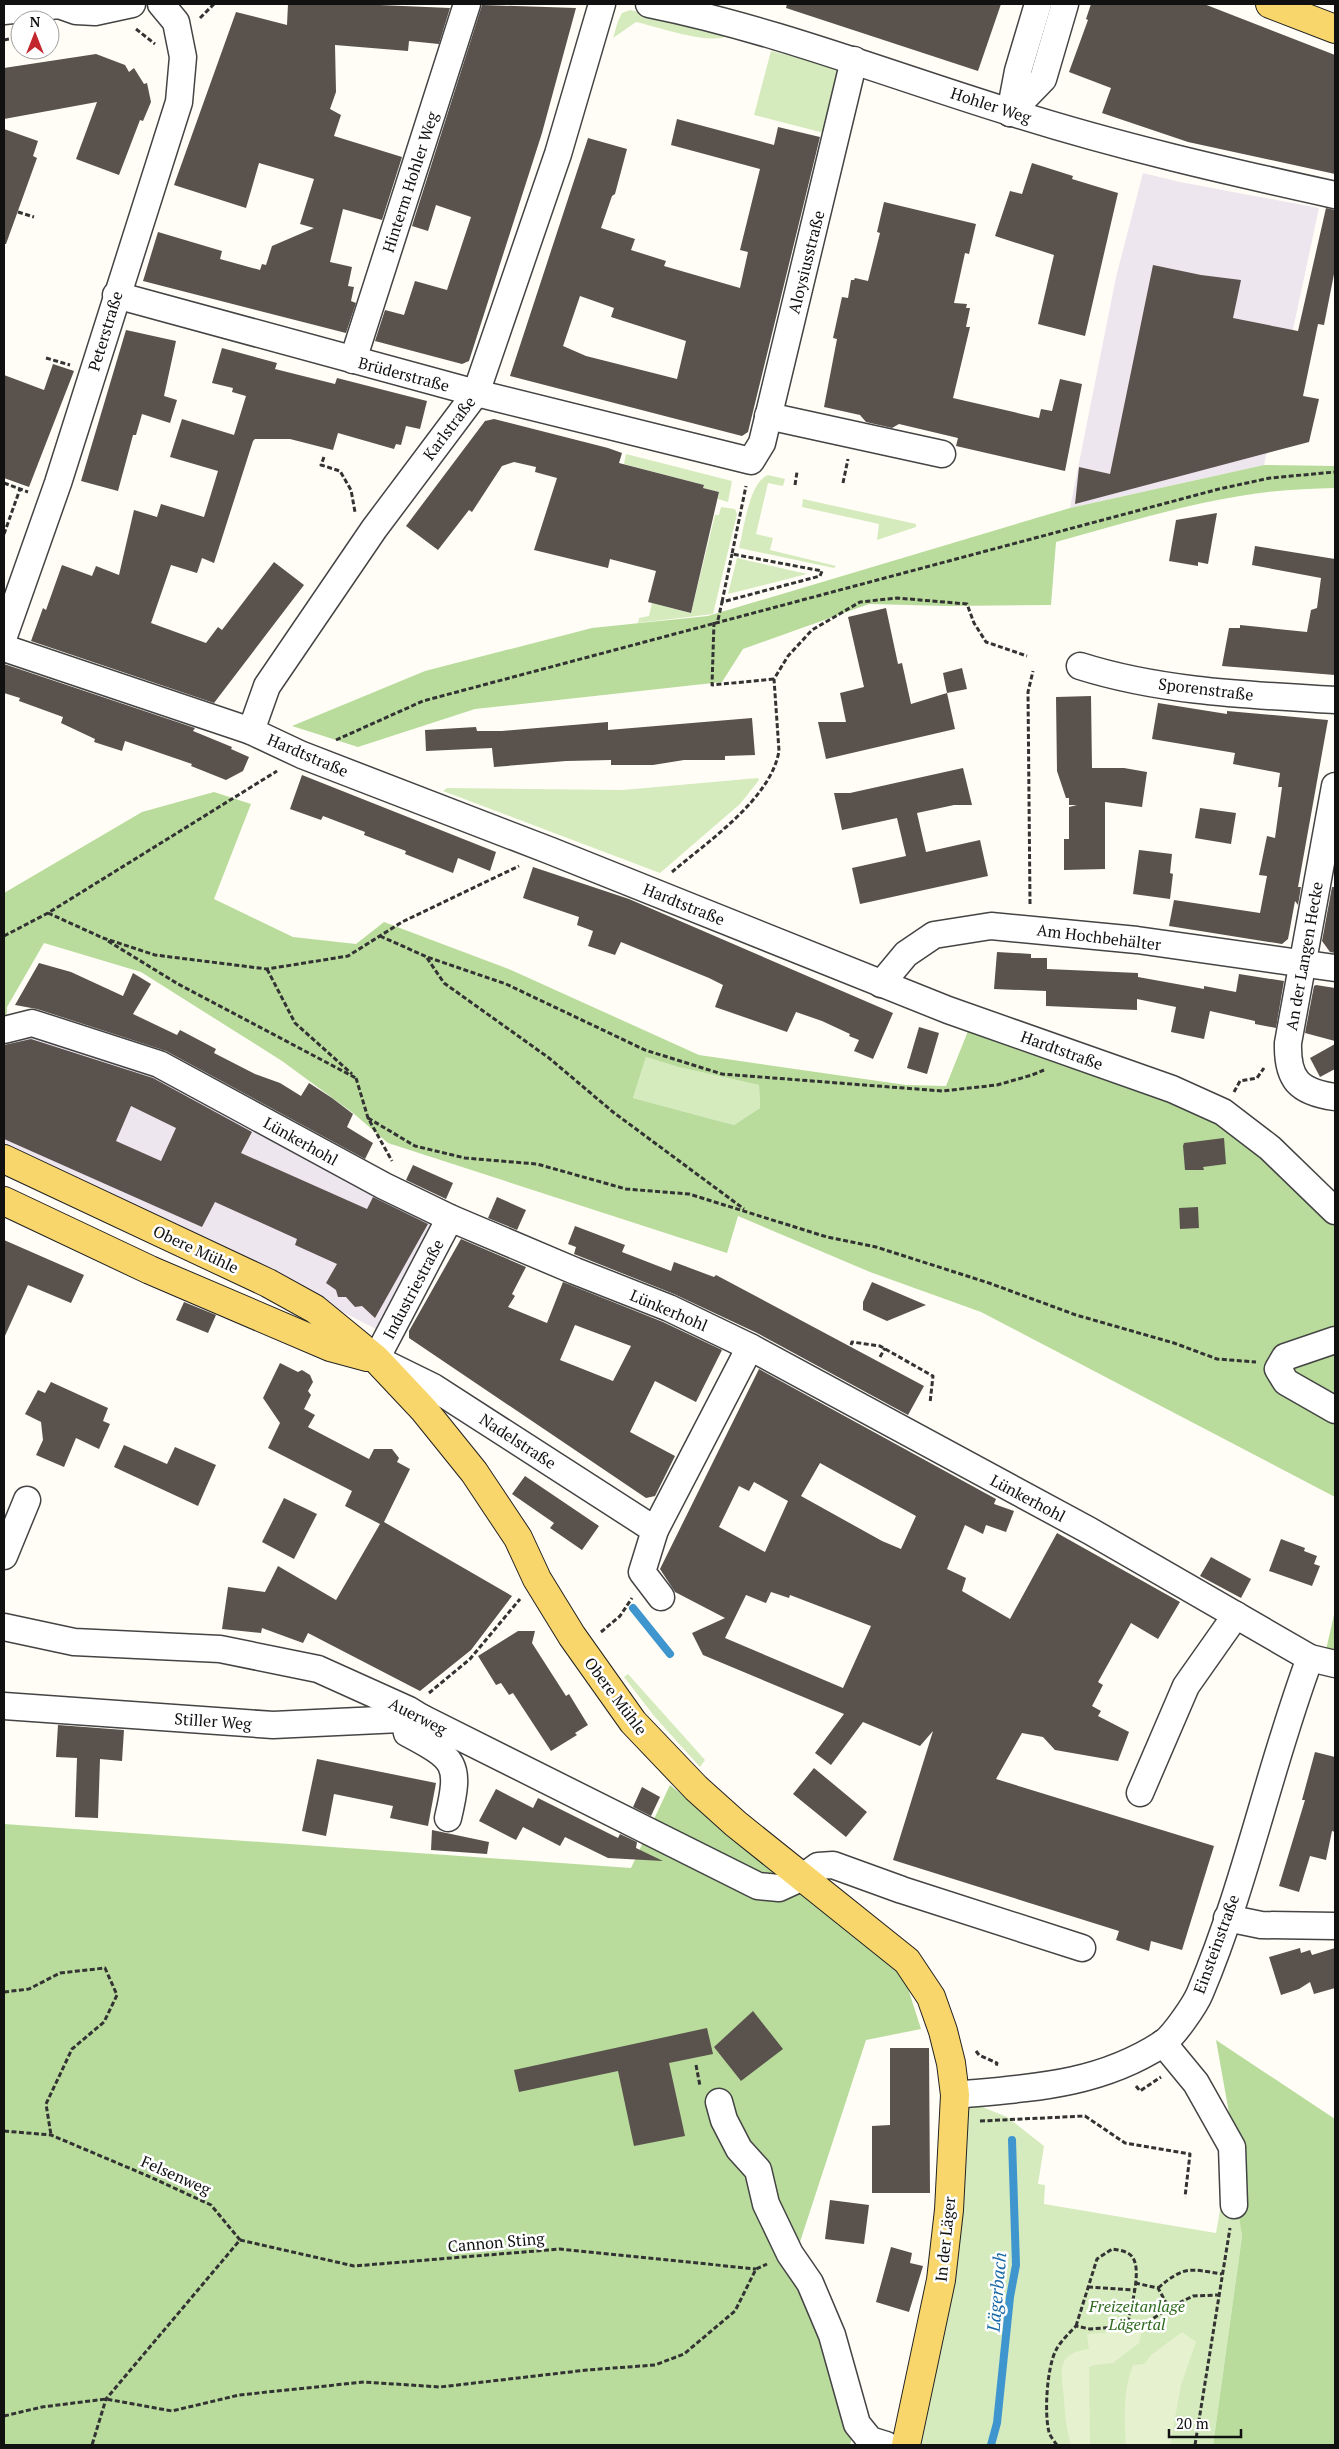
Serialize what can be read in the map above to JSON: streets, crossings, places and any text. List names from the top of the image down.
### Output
{
  "streets": {
    "main road": ["Obere Mühle", "In der Läger"],
    "street": [
      "Hohler Weg",
      "Hinterm Hohler Weg",
      "Aloysiusstraße",
      "Peterstraße",
      "Brüderstraße",
      "Karlstraße",
      "Sporenstraße",
      "Hardtstraße",
      "Am Hochbehälter",
      "An der Langen Hecke",
      "Lünkerhohl",
      "Industriestraße",
      "Nadelstraße",
      "Auerweg",
      "Stiller Weg",
      "Einsteinstraße"
    ],
    "path": ["Felsenweg", "Cannon Sting"]
  },
  "crossings": [
    ["Hohler Weg", "Aloysiusstraße"],
    ["Hinterm Hohler Weg", "Brüderstraße"],
    ["Aloysiusstraße", "Brüderstraße"],
    ["Peterstraße", "Brüderstraße"],
    ["Brüderstraße", "Karlstraße"],
    ["Karlstraße", "Hardtstraße"],
    ["Hardtstraße", "Am Hochbehälter"],
    ["Am Hochbehälter", "An der Langen Hecke"],
    ["Lünkerhohl", "Industriestraße"],
    ["Lünkerhohl", "Einsteinstraße"],
    ["Obere Mühle", "Industriestraße"],
    ["Obere Mühle", "Nadelstraße"],
    ["Obere Mühle", "Auerweg"],
    ["Obere Mühle", "In der Läger"],
    ["Industriestraße", "Nadelstraße"],
    ["Auerweg", "Stiller Weg"],
    ["Einsteinstraße", "In der Läger"],
    ["Felsenweg", "Cannon Sting"]
  ],
  "water": ["Lägerbach"],
  "parks": ["Freizeitanlage Lägertal"],
  "scale_bar": "20 m",
  "north": "top"
}
